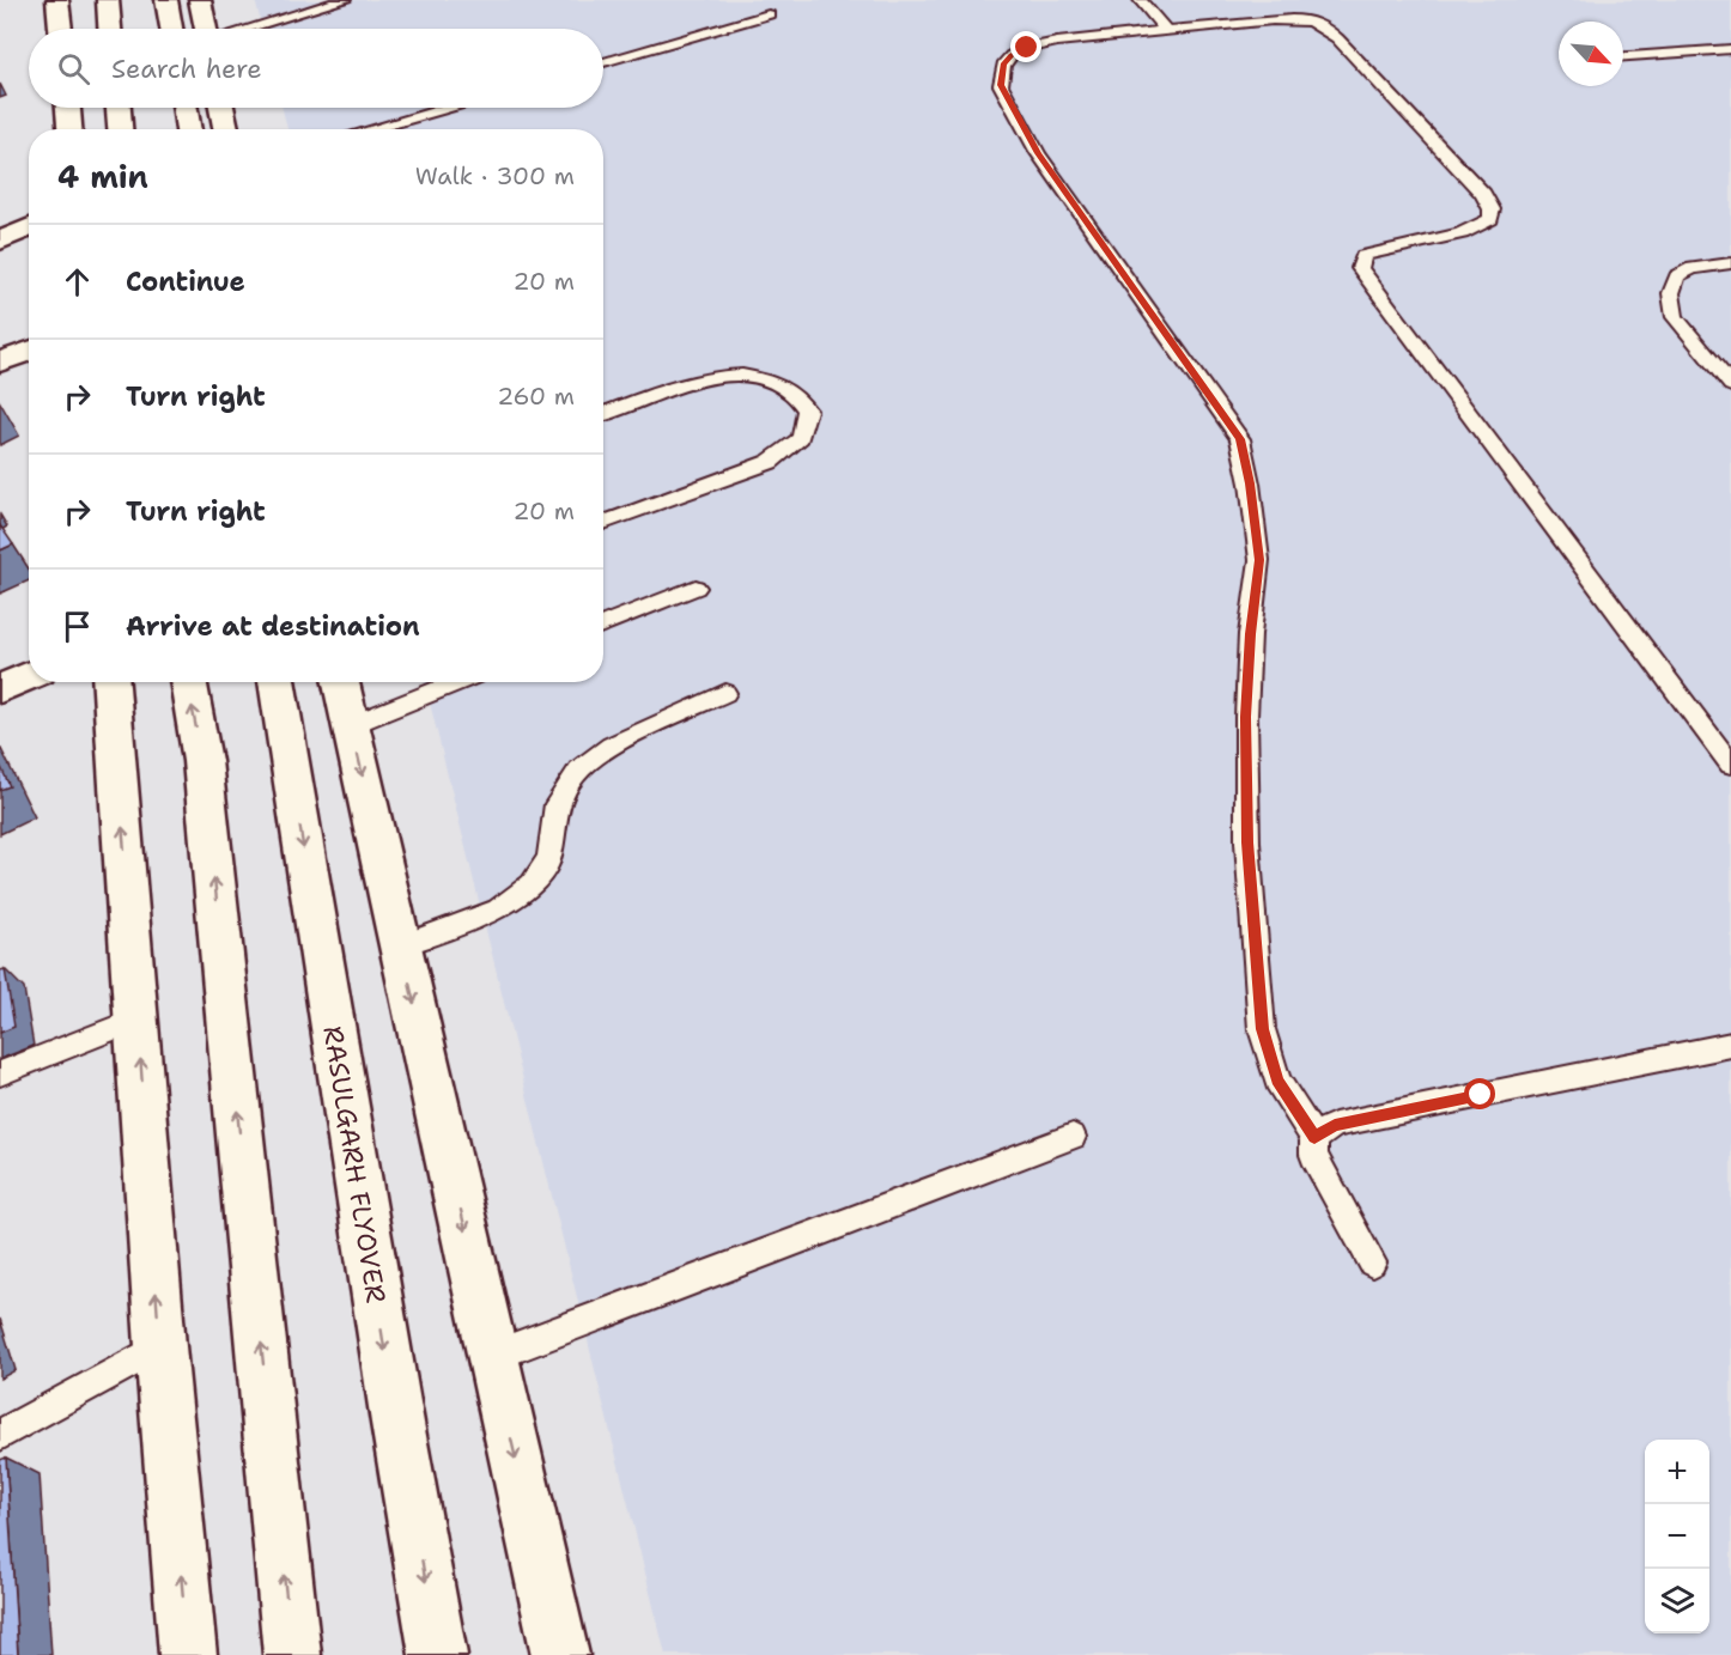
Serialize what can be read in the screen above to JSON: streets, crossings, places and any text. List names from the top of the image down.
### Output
{
  "streets": {
    "main road": ["RASULGARH FLYOVER"]
  },
  "north": "bottom right",
  "page": {
    "search": "Search here",
    "heading": ["4 min", "Walk · 300 m"],
    "list": [
      ["Continue", "20 m"],
      ["Turn right", "260 m"],
      ["Turn right", "20 m"],
      "Arrive at destination"
    ],
    "map_buttons": ["+", "−"]
  }
}
